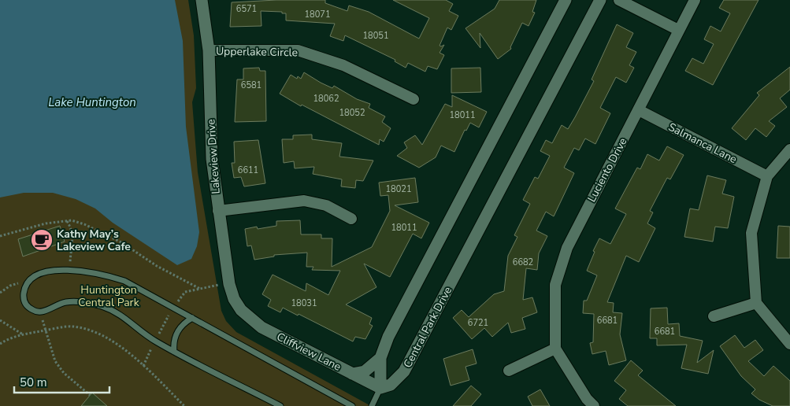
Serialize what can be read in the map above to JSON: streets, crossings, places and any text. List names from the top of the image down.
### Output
{
  "streets": {
    "street": [
      "Upperlake Circle",
      "Salmanca Lane",
      "Lakeview Drive",
      "Luciento Drive",
      "Central Park Drive",
      "Cliffview Lane"
    ]
  },
  "crossings": [
    ["Upperlake Circle", "Lakeview Drive"],
    ["Salmanca Lane", "Luciento Drive"],
    ["Lakeview Drive", "Cliffview Lane"],
    ["Central Park Drive", "Cliffview Lane"]
  ],
  "water": ["Lake Huntington"],
  "parks": ["Huntington Central Park"],
  "places": {
    "cafe": ["Kathy May’s Lakeview Cafe"]
  },
  "house_numbers": [
    "6571",
    "18071",
    "18051",
    "6581",
    "18062",
    "18052",
    "18011",
    "6611",
    "18021",
    "18011",
    "6682",
    "18031",
    "6681",
    "6721",
    "6681"
  ],
  "scale_bar": "50 m"
}
